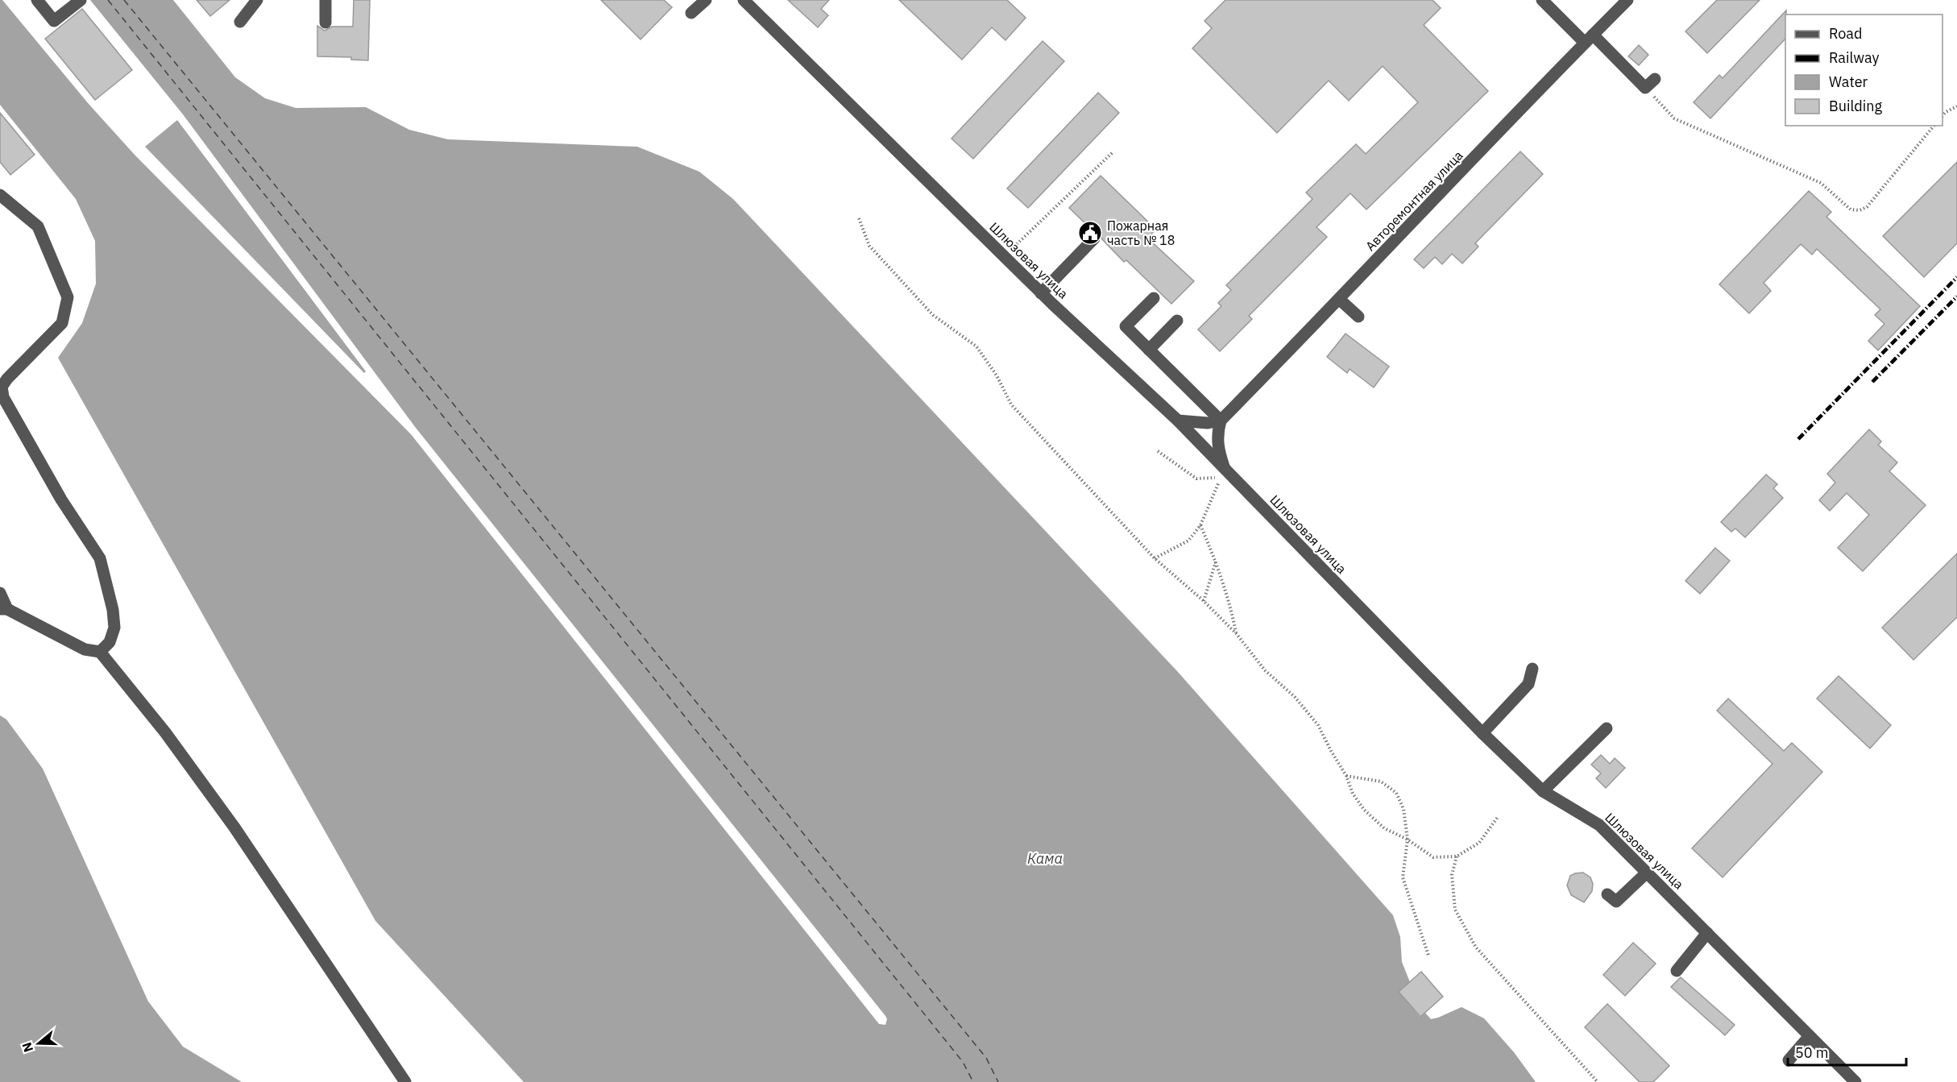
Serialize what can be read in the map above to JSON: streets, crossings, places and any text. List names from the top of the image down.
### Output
{
  "streets": {
    "street": ["Авторемонтная улица", "Шлюзовая улица"]
  },
  "water": ["Кама"],
  "places": {
    "public building": ["Пожарная часть № 18"]
  },
  "legend": [
    "Road",
    "Railway",
    "Water",
    "Building"
  ],
  "scale_bar": "50 m",
  "north": "left"
}
